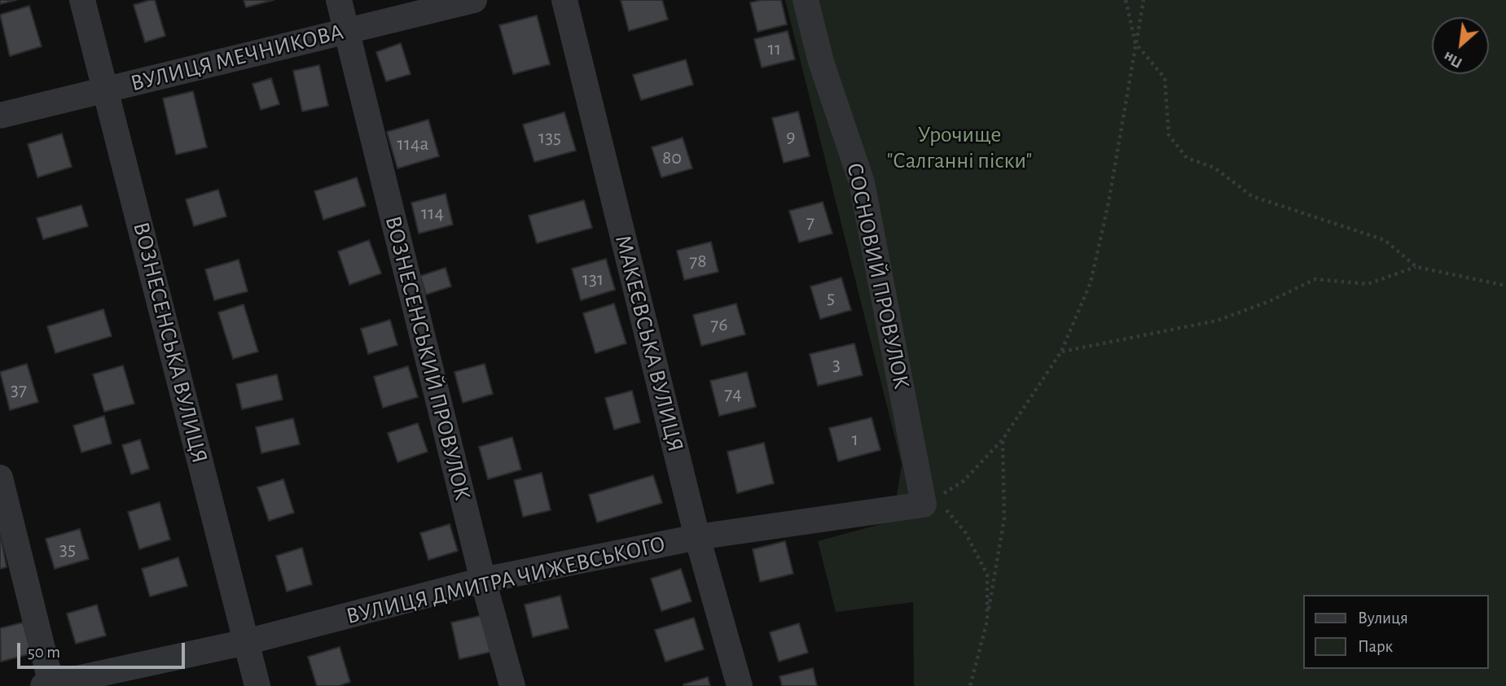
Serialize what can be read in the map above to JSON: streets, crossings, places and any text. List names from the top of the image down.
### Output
{
  "streets": {
    "street": [
      "ВУЛИЦЯ МЕЧНИКОВА",
      "СОСНОВИЙ ПРОВУЛОК",
      "ВОЗНЕСЕНСЬКА ВУЛИЦЯ",
      "МАКЕЄВСЬКА ВУЛИЦЯ",
      "ВОЗНЕСЕНСЬКИЙ ПРОВУЛОК",
      "ВУЛИЦЯ ДМИТРА ЧИЖЕВСЬКОГО"
    ]
  },
  "crossings": [
    ["ВУЛИЦЯ МЕЧНИКОВА", "ВОЗНЕСЕНСЬКА ВУЛИЦЯ"],
    ["ВУЛИЦЯ МЕЧНИКОВА", "ВОЗНЕСЕНСЬКИЙ ПРОВУЛОК"],
    ["СОСНОВИЙ ПРОВУЛОК", "ВУЛИЦЯ ДМИТРА ЧИЖЕВСЬКОГО"],
    ["ВОЗНЕСЕНСЬКА ВУЛИЦЯ", "ВУЛИЦЯ ДМИТРА ЧИЖЕВСЬКОГО"],
    ["МАКЕЄВСЬКА ВУЛИЦЯ", "ВУЛИЦЯ ДМИТРА ЧИЖЕВСЬКОГО"],
    ["ВОЗНЕСЕНСЬКИЙ ПРОВУЛОК", "ВУЛИЦЯ ДМИТРА ЧИЖЕВСЬКОГО"]
  ],
  "parks": ["Урочище \"Салганні піски\""],
  "house_numbers": [
    "11",
    "9",
    "135",
    "114а",
    "80",
    "114",
    "7",
    "78",
    "131",
    "5",
    "76",
    "3",
    "37",
    "74",
    "1",
    "35"
  ],
  "legend": ["Вулиця", "Парк"],
  "scale_bar": "50 m",
  "north": "bottom left"
}
